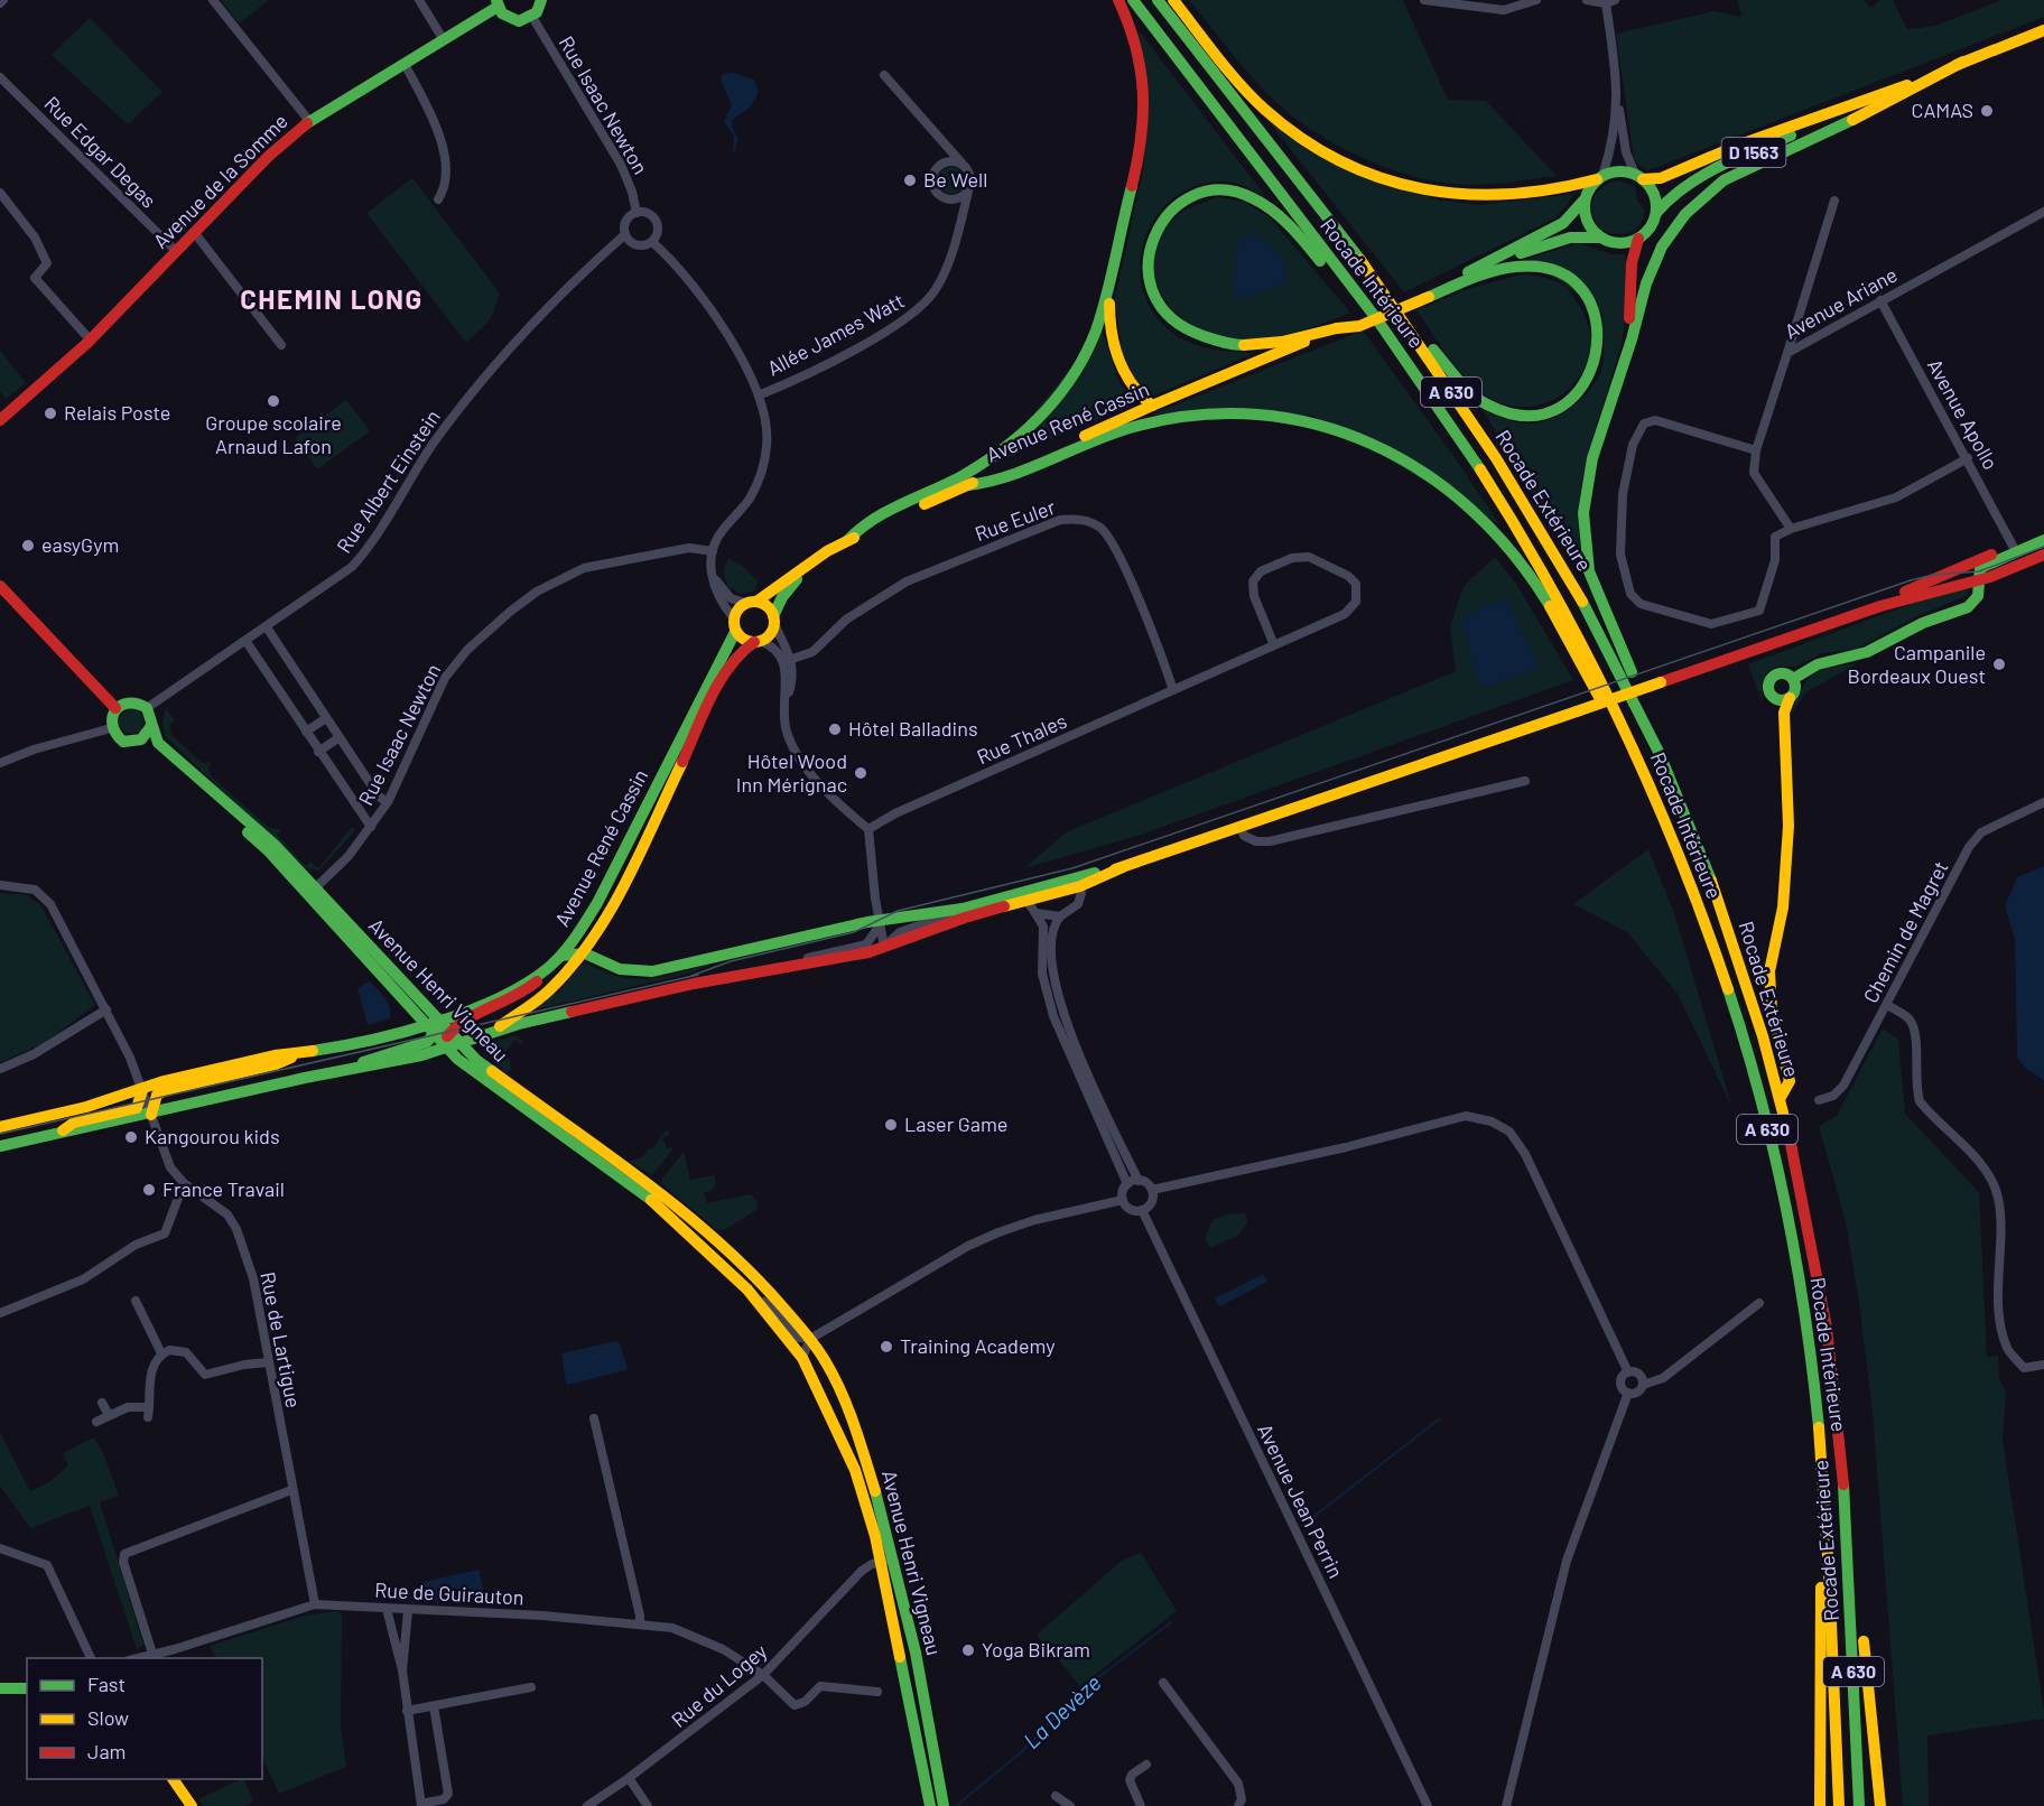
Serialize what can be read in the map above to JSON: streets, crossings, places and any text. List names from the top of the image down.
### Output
{
  "streets": {
    "main road": [
      "D 1563",
      "Avenue de la Somme",
      "Rocade Intérieure",
      "A 630",
      "Avenue René Cassin",
      "Rocade Extérieure",
      "Avenue Henri Vigneau"
    ],
    "street": [
      "Rue Isaac Newton",
      "Rue Edgar Degas",
      "Avenue Ariane",
      "Allée James Watt",
      "Avenue Apollo",
      "Rue Albert Einstein",
      "Rue Euler",
      "Rue Thales",
      "Chemin de Magret",
      "Rue de Lartigue",
      "Avenue Jean Perrin",
      "Rue de Guirauton",
      "Rue du Logey"
    ]
  },
  "crossings": [
    ["Rue Isaac Newton", "Rue Albert Einstein"],
    ["Rue Isaac Newton", "Avenue Henri Vigneau"],
    ["Rue Edgar Degas", "Avenue de la Somme"],
    ["Avenue Ariane", "Avenue Apollo"],
    ["Avenue René Cassin", "Avenue Henri Vigneau"],
    ["Rue Albert Einstein", "Avenue Henri Vigneau"],
    ["Rue Euler", "Rue Thales"],
    ["Avenue Henri Vigneau", "Rue du Logey"],
    ["Rue de Lartigue", "Rue de Guirauton"],
    ["Rue de Guirauton", "Rue du Logey"]
  ],
  "districts": ["CHEMIN LONG"],
  "water": ["La Devèze"],
  "places": [
    "CAMAS",
    "Be Well",
    "Groupe scolaire Arnaud Lafon",
    "Relais Poste",
    "easyGym",
    "Campanile Bordeaux Ouest",
    "Hôtel Balladins",
    "Hôtel Wood Inn Mérignac",
    "Laser Game",
    "Kangourou kids",
    "France Travail",
    "Training Academy",
    "Yoga Bikram"
  ],
  "legend": ["Fast", "Slow", "Jam"]
}
